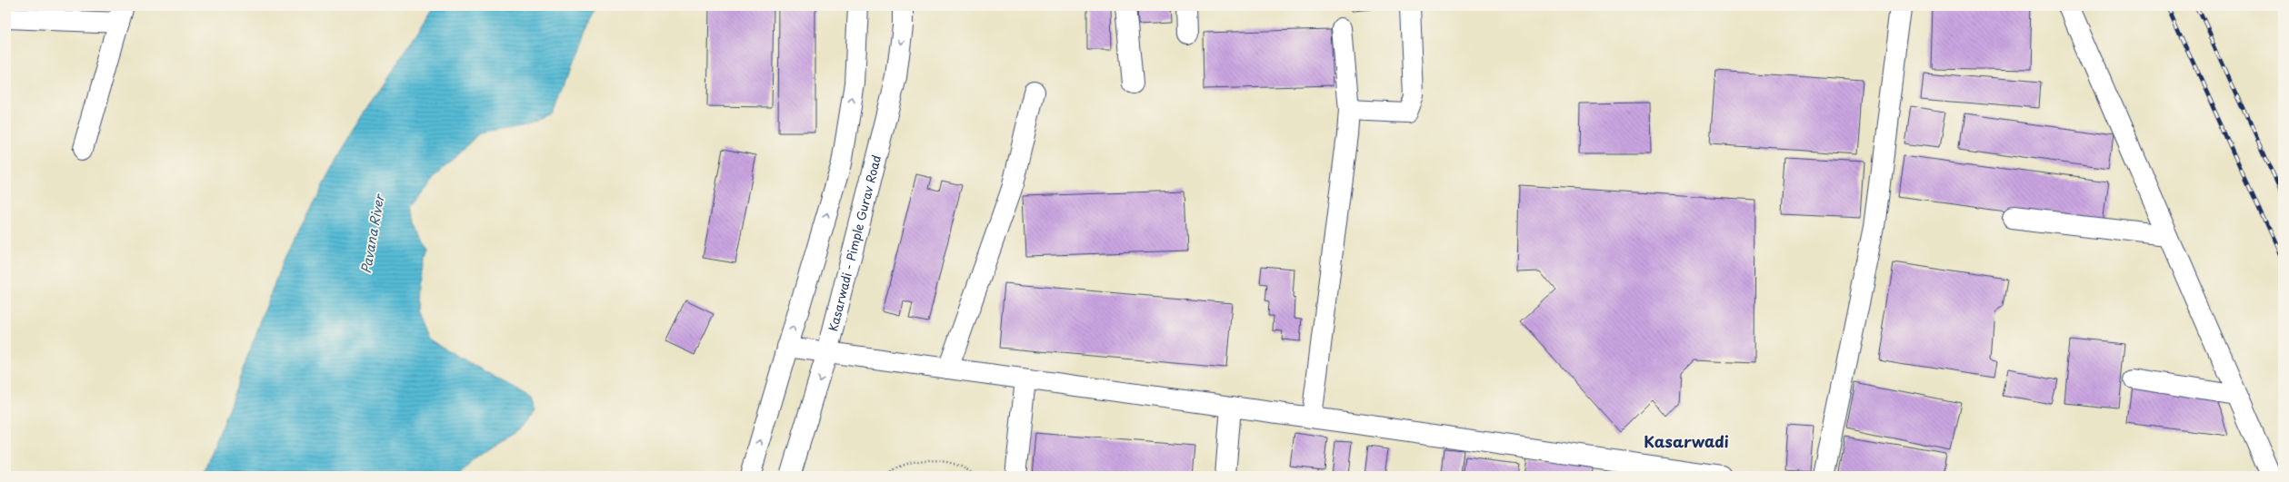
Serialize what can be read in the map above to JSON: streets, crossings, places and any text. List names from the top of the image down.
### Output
{
  "streets": {
    "street": ["Kasarwadi - Pimple Gurav Road"]
  },
  "districts": ["Kasarwadi"],
  "water": ["Pavana River"]
}
